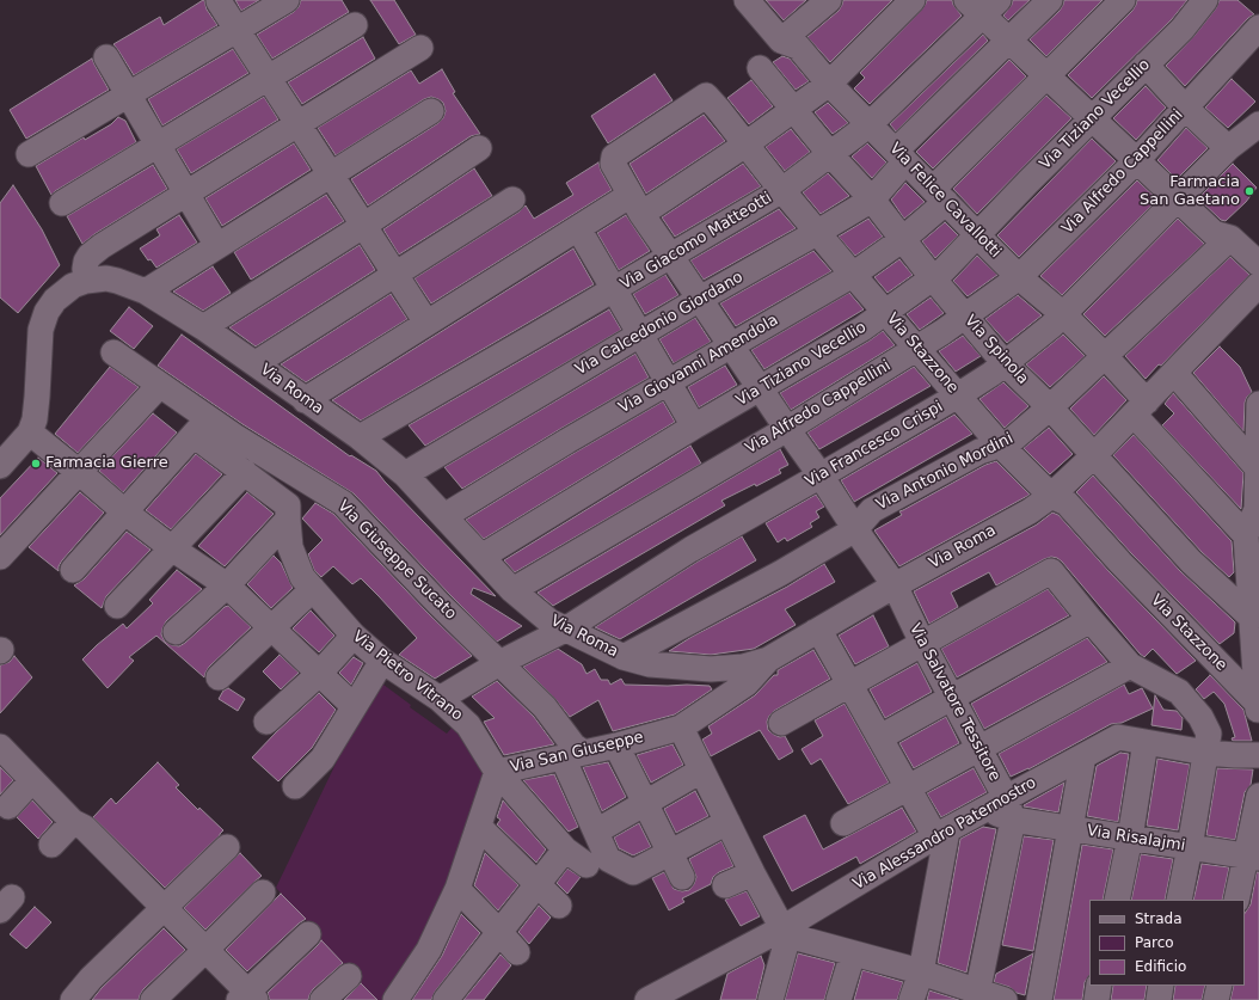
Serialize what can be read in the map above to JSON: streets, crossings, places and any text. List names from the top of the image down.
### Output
{
  "streets": {
    "street": [
      "Via Tiziano Vecellio",
      "Via Alfredo Cappellini",
      "Via Felice Cavallotti",
      "Via Giacomo Matteotti",
      "Via Calcedonio Giordano",
      "Via Spinola",
      "Via Stazzone",
      "Via Giovanni Amendola",
      "Via Roma",
      "Via Francesco Crispi",
      "Via Antonio Mordini",
      "Via Giuseppe Sucato",
      "Via Pietro Vitrano",
      "Via Salvatore Tessitore",
      "Via San Giuseppe",
      "Via Alessandro Paternostro",
      "Via Risalajmi"
    ]
  },
  "crossings": [
    ["Via Tiziano Vecellio", "Via Felice Cavallotti"],
    ["Via Tiziano Vecellio", "Via Spinola"],
    ["Via Tiziano Vecellio", "Via Stazzone"],
    ["Via Tiziano Vecellio", "Via Roma"],
    ["Via Tiziano Vecellio", "Via Salvatore Tessitore"],
    ["Via Alfredo Cappellini", "Via Felice Cavallotti"],
    ["Via Alfredo Cappellini", "Via Spinola"],
    ["Via Alfredo Cappellini", "Via Stazzone"],
    ["Via Alfredo Cappellini", "Via Roma"],
    ["Via Alfredo Cappellini", "Via Salvatore Tessitore"],
    ["Via Felice Cavallotti", "Via Giacomo Matteotti"],
    ["Via Felice Cavallotti", "Via Calcedonio Giordano"],
    ["Via Felice Cavallotti", "Via Giovanni Amendola"],
    ["Via Felice Cavallotti", "Via Roma"],
    ["Via Felice Cavallotti", "Via Francesco Crispi"],
    ["Via Felice Cavallotti", "Via Antonio Mordini"],
    ["Via Giacomo Matteotti", "Via Spinola"],
    ["Via Giacomo Matteotti", "Via Stazzone"],
    ["Via Giacomo Matteotti", "Via Roma"],
    ["Via Giacomo Matteotti", "Via Salvatore Tessitore"],
    ["Via Calcedonio Giordano", "Via Spinola"],
    ["Via Calcedonio Giordano", "Via Stazzone"],
    ["Via Calcedonio Giordano", "Via Roma"],
    ["Via Calcedonio Giordano", "Via Salvatore Tessitore"],
    ["Via Spinola", "Via Giovanni Amendola"],
    ["Via Spinola", "Via Roma"],
    ["Via Spinola", "Via Francesco Crispi"],
    ["Via Spinola", "Via Antonio Mordini"],
    ["Via Stazzone", "Via Giovanni Amendola"],
    ["Via Stazzone", "Via Roma"],
    ["Via Stazzone", "Via Francesco Crispi"],
    ["Via Stazzone", "Via Antonio Mordini"],
    ["Via Stazzone", "Via Salvatore Tessitore"],
    ["Via Giovanni Amendola", "Via Roma"],
    ["Via Giovanni Amendola", "Via Salvatore Tessitore"],
    ["Via Roma", "Via Francesco Crispi"],
    ["Via Roma", "Via Antonio Mordini"],
    ["Via Roma", "Via Salvatore Tessitore"],
    ["Via Roma", "Via San Giuseppe"],
    ["Via Francesco Crispi", "Via Giuseppe Sucato"],
    ["Via Francesco Crispi", "Via Pietro Vitrano"],
    ["Via Francesco Crispi", "Via Salvatore Tessitore"],
    ["Via Antonio Mordini", "Via Salvatore Tessitore"],
    ["Via Giuseppe Sucato", "Via San Giuseppe"],
    ["Via Pietro Vitrano", "Via San Giuseppe"],
    ["Via Salvatore Tessitore", "Via Alessandro Paternostro"],
    ["Via Salvatore Tessitore", "Via Risalajmi"],
    ["Via Alessandro Paternostro", "Via Risalajmi"]
  ],
  "places": ["Farmacia San Gaetano", "Farmacia Gierre"],
  "legend": ["Strada", "Parco", "Edificio"]
}
